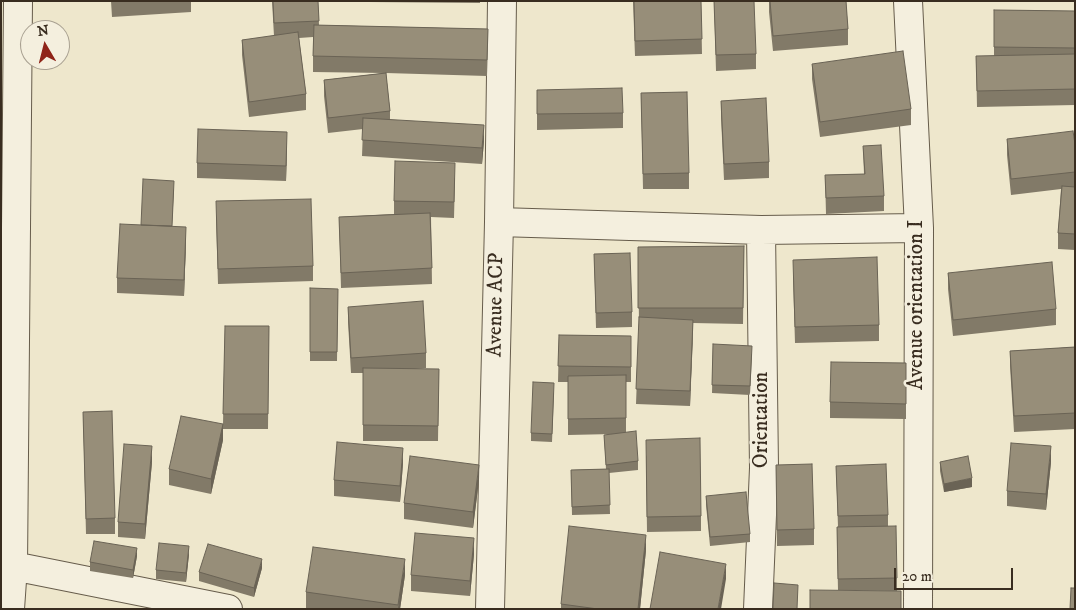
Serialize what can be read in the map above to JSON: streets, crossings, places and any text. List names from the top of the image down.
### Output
{
  "streets": {
    "street": ["Avenue ACP", "Avenue orientation I", "Orientation"]
  },
  "scale_bar": "20 m",
  "north": "top"
}
